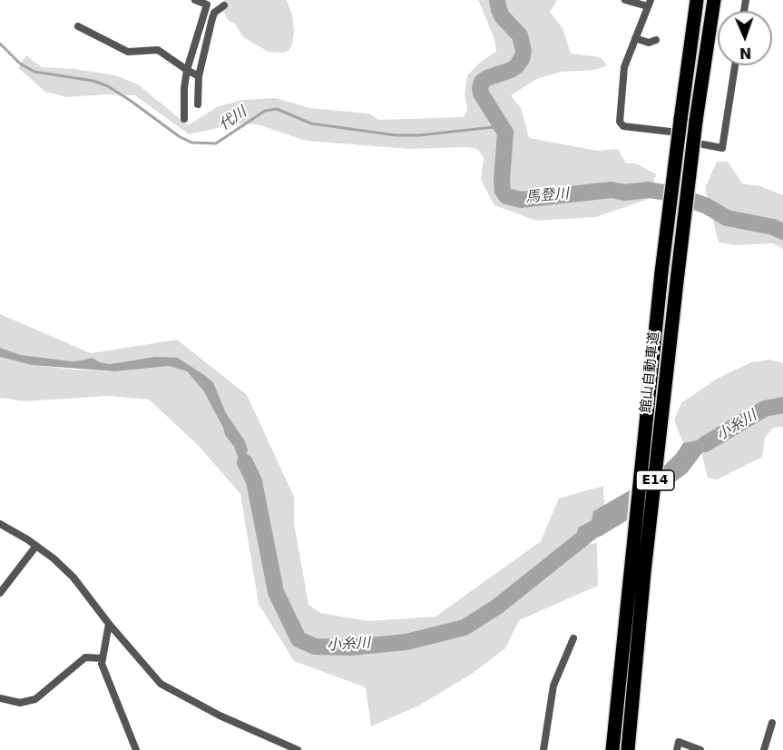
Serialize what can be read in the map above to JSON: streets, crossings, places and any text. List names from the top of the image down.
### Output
{
  "streets": {
    "highway": ["館山自動車道", "E14"]
  },
  "water": ["代川", "馬登川", "小糸川"],
  "north": "bottom"
}
